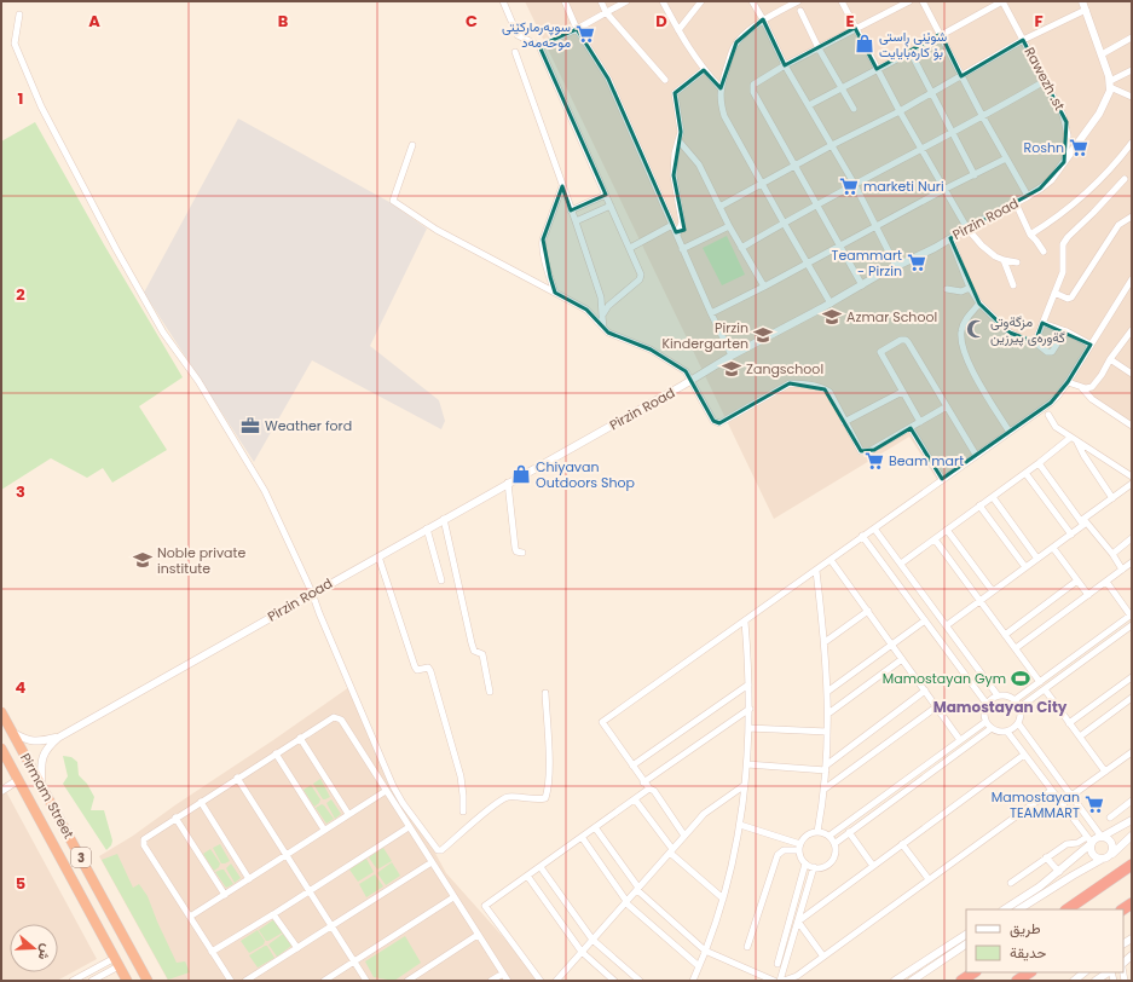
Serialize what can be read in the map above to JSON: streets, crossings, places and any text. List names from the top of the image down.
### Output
{
  "streets": {
    "highway": ["Pirmam Street", "3"],
    "street": ["Rawezh .st", "Pirzin Road"]
  },
  "crossings": [
    ["Rawezh .st", "Pirzin Road"]
  ],
  "districts": ["Mamostayan City"],
  "places": {
    "supermarket": [
      "سوپەرمارکێتی موحەمەد",
      "Roshn",
      "marketi Nuri",
      "Teammart - Pirzin",
      "Beam mart",
      "Mamostayan TEAMMART"
    ],
    "shop": ["شوێنی ڕاستی بۆ کارەبایایت", "Chiyavan Outdoors Shop"],
    "school or university": [
      "Azmar School",
      "Pirzin Kindergarten",
      "Zangschool",
      "Noble private institute"
    ],
    "mosque": ["مزگةوتی گةورەی پیرزین"],
    "office": ["Weather ford"],
    "sports": ["Mamostayan Gym"]
  },
  "legend": ["طريق", "حديقة"],
  "north": "right",
  "grid": {
    "columns": [
      "A",
      "B",
      "C",
      "D",
      "E",
      "F"
    ],
    "rows": [
      "1",
      "2",
      "3",
      "4",
      "5"
    ]
  }
}
